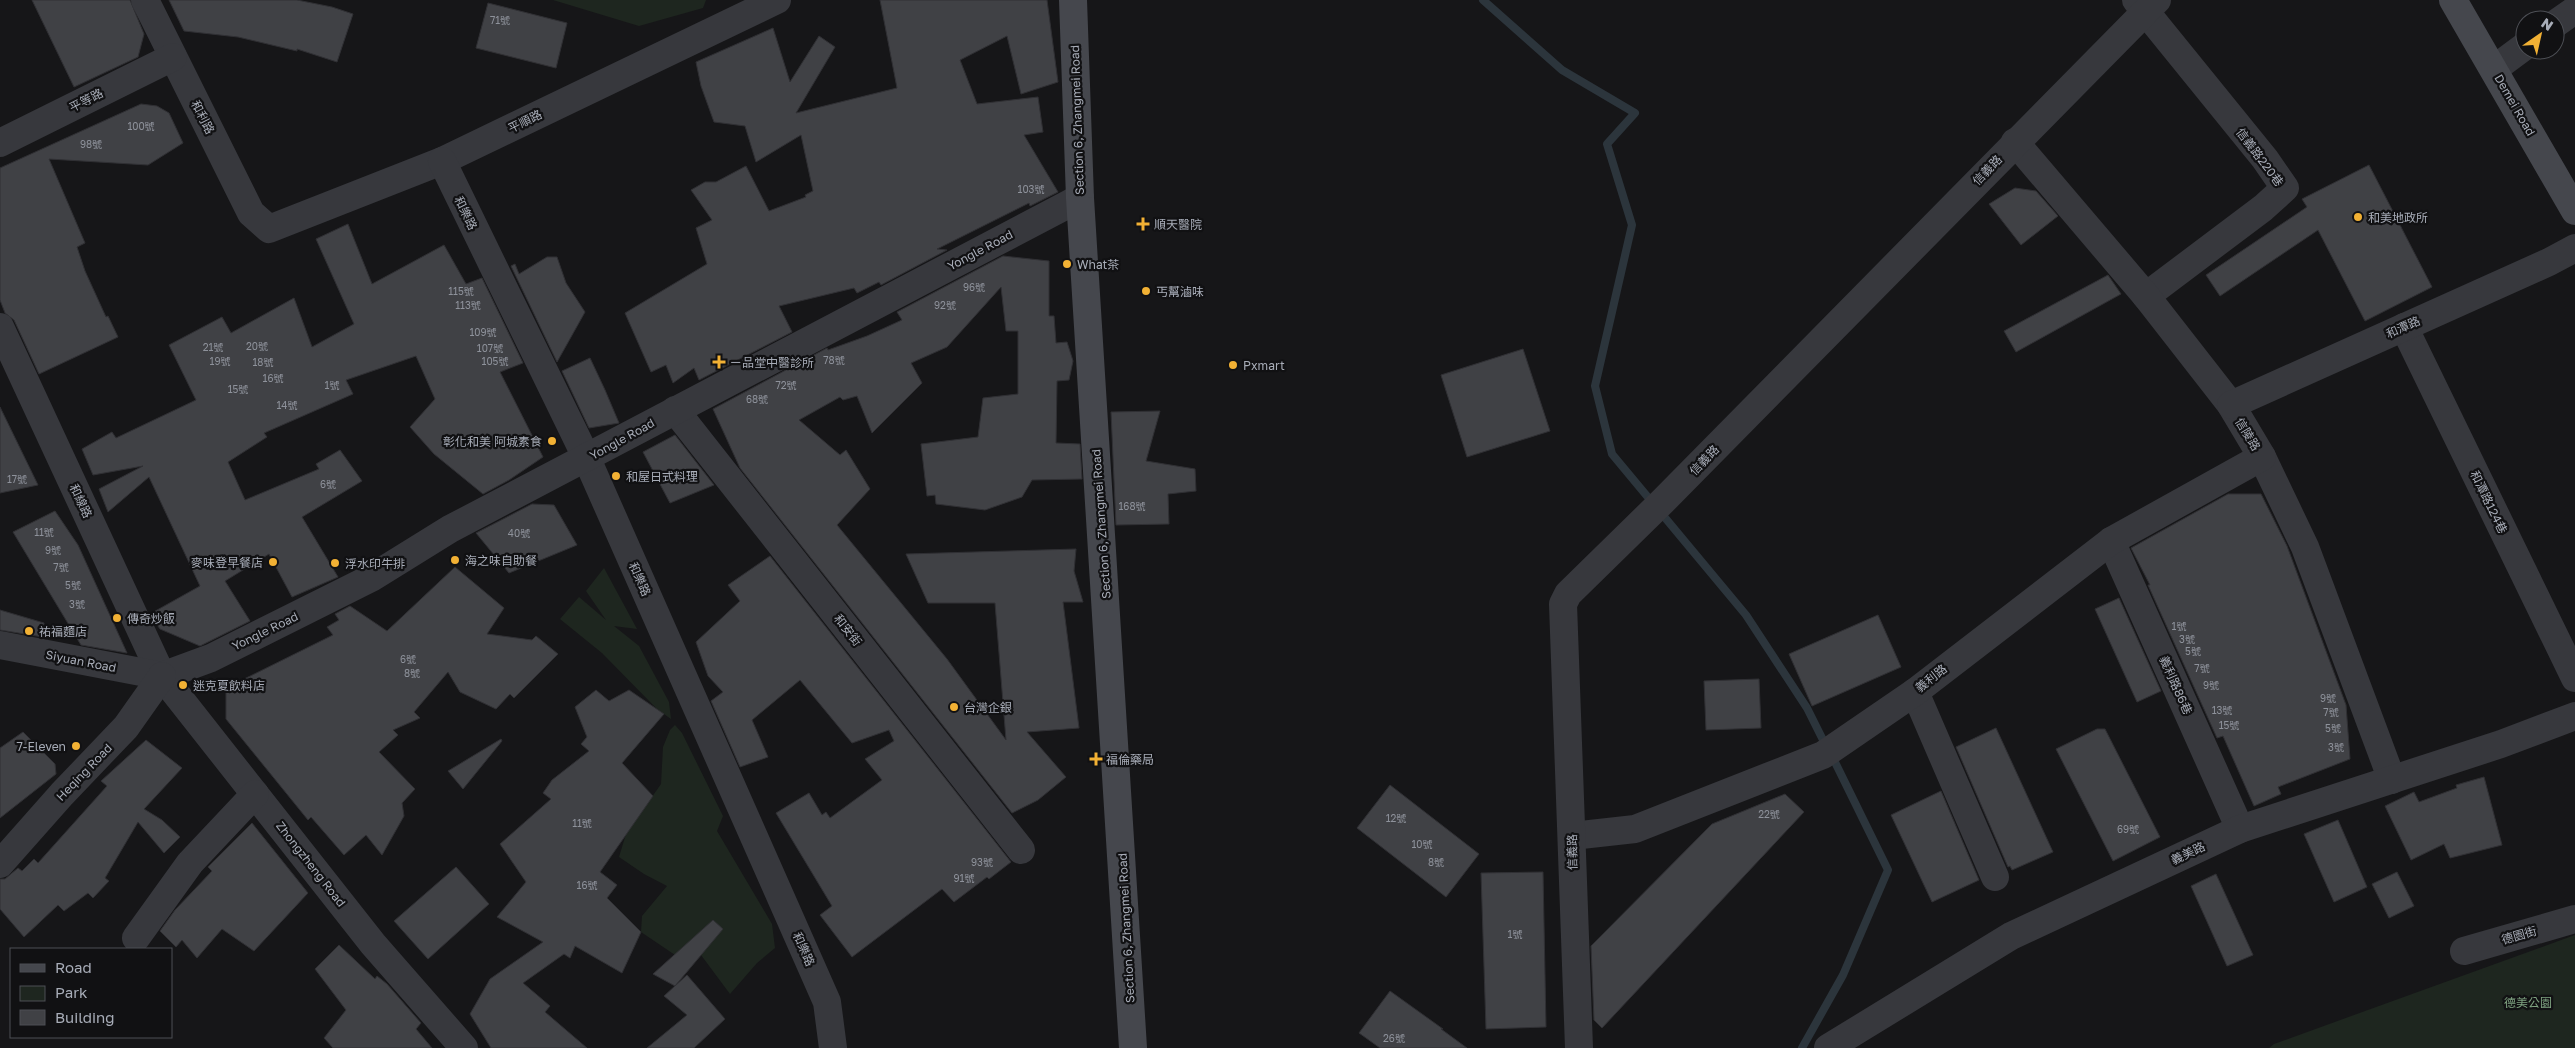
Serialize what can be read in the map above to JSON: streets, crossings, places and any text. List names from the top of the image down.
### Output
{
  "streets": {
    "street": [
      "平等路",
      "Demei Road",
      "和利路",
      "Section 6, Zhangmei Road",
      "平順路",
      "信義路220巷",
      "信義路",
      "和樂路",
      "Yongle Road",
      "和潭路",
      "信陵路",
      "和線路",
      "和潭路124巷",
      "和安街",
      "Siyuan Road",
      "義利路",
      "義利路86巷",
      "Heqing Road",
      "義美路",
      "Zhongzheng Road",
      "德園街"
    ]
  },
  "crossings": [
    ["平等路", "和利路"],
    ["和利路", "平順路"],
    ["Section 6, Zhangmei Road", "Yongle Road"],
    ["平順路", "和樂路"],
    ["信義路220巷", "信義路"],
    ["信義路220巷", "信陵路"],
    ["信義路", "信陵路"],
    ["信義路", "義利路"],
    ["和樂路", "Yongle Road"],
    ["Yongle Road", "和線路"],
    ["Yongle Road", "和安街"],
    ["Yongle Road", "Siyuan Road"],
    ["Yongle Road", "Heqing Road"],
    ["Yongle Road", "Zhongzheng Road"],
    ["和潭路", "信陵路"],
    ["和潭路", "和潭路124巷"],
    ["信陵路", "義利路"],
    ["信陵路", "義美路"],
    ["和線路", "Siyuan Road"],
    ["和線路", "Heqing Road"],
    ["和線路", "Zhongzheng Road"],
    ["Siyuan Road", "Heqing Road"],
    ["Siyuan Road", "Zhongzheng Road"],
    ["義利路", "義利路86巷"],
    ["義利路86巷", "義美路"],
    ["Heqing Road", "Zhongzheng Road"]
  ],
  "parks": ["德美公園"],
  "places": {
    "other": [
      "和美地政所",
      "What茶",
      "丐幫滷味",
      "Pxmart",
      "彰化和美 阿城素食",
      "和屋日式料理",
      "海之味自助餐",
      "麥味登早餐店",
      "浮水印牛排",
      "傳奇炒飯",
      "祐福麵店",
      "迷克夏飲料店",
      "台灣企銀",
      "7-Eleven"
    ],
    "health": ["順天醫院", "ㄧ品堂中醫診所", "福倫藥局"]
  },
  "house_numbers": [
    "71號",
    "100號",
    "98號",
    "103號",
    "96號",
    "115號",
    "113號",
    "92號",
    "109號",
    "20號",
    "21號",
    "107號",
    "78號",
    "19號",
    "105號",
    "18號",
    "16號",
    "1號",
    "72號",
    "15號",
    "68號",
    "14號",
    "17號",
    "6號",
    "168號",
    "11號",
    "40號",
    "9號",
    "7號",
    "5號",
    "3號",
    "1號",
    "3號",
    "5號",
    "6號",
    "7號",
    "8號",
    "9號",
    "9號",
    "13號",
    "7號",
    "15號",
    "5號",
    "3號",
    "22號",
    "12號",
    "11號",
    "69號",
    "10號",
    "93號",
    "8號",
    "91號",
    "16號",
    "1號",
    "26號"
  ],
  "legend": ["Road", "Park", "Building"],
  "north": "top right"
}
